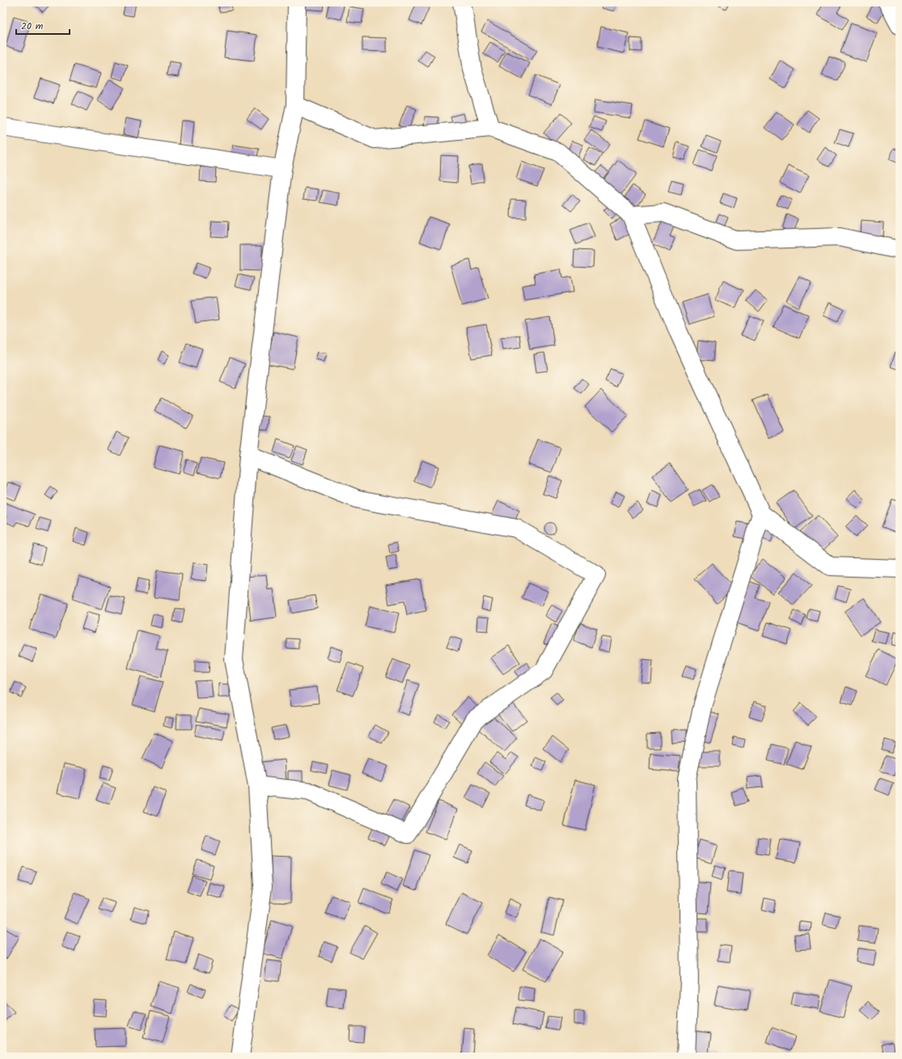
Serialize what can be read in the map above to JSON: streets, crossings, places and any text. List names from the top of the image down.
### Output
{
  "scale_bar": "20 m"
}
